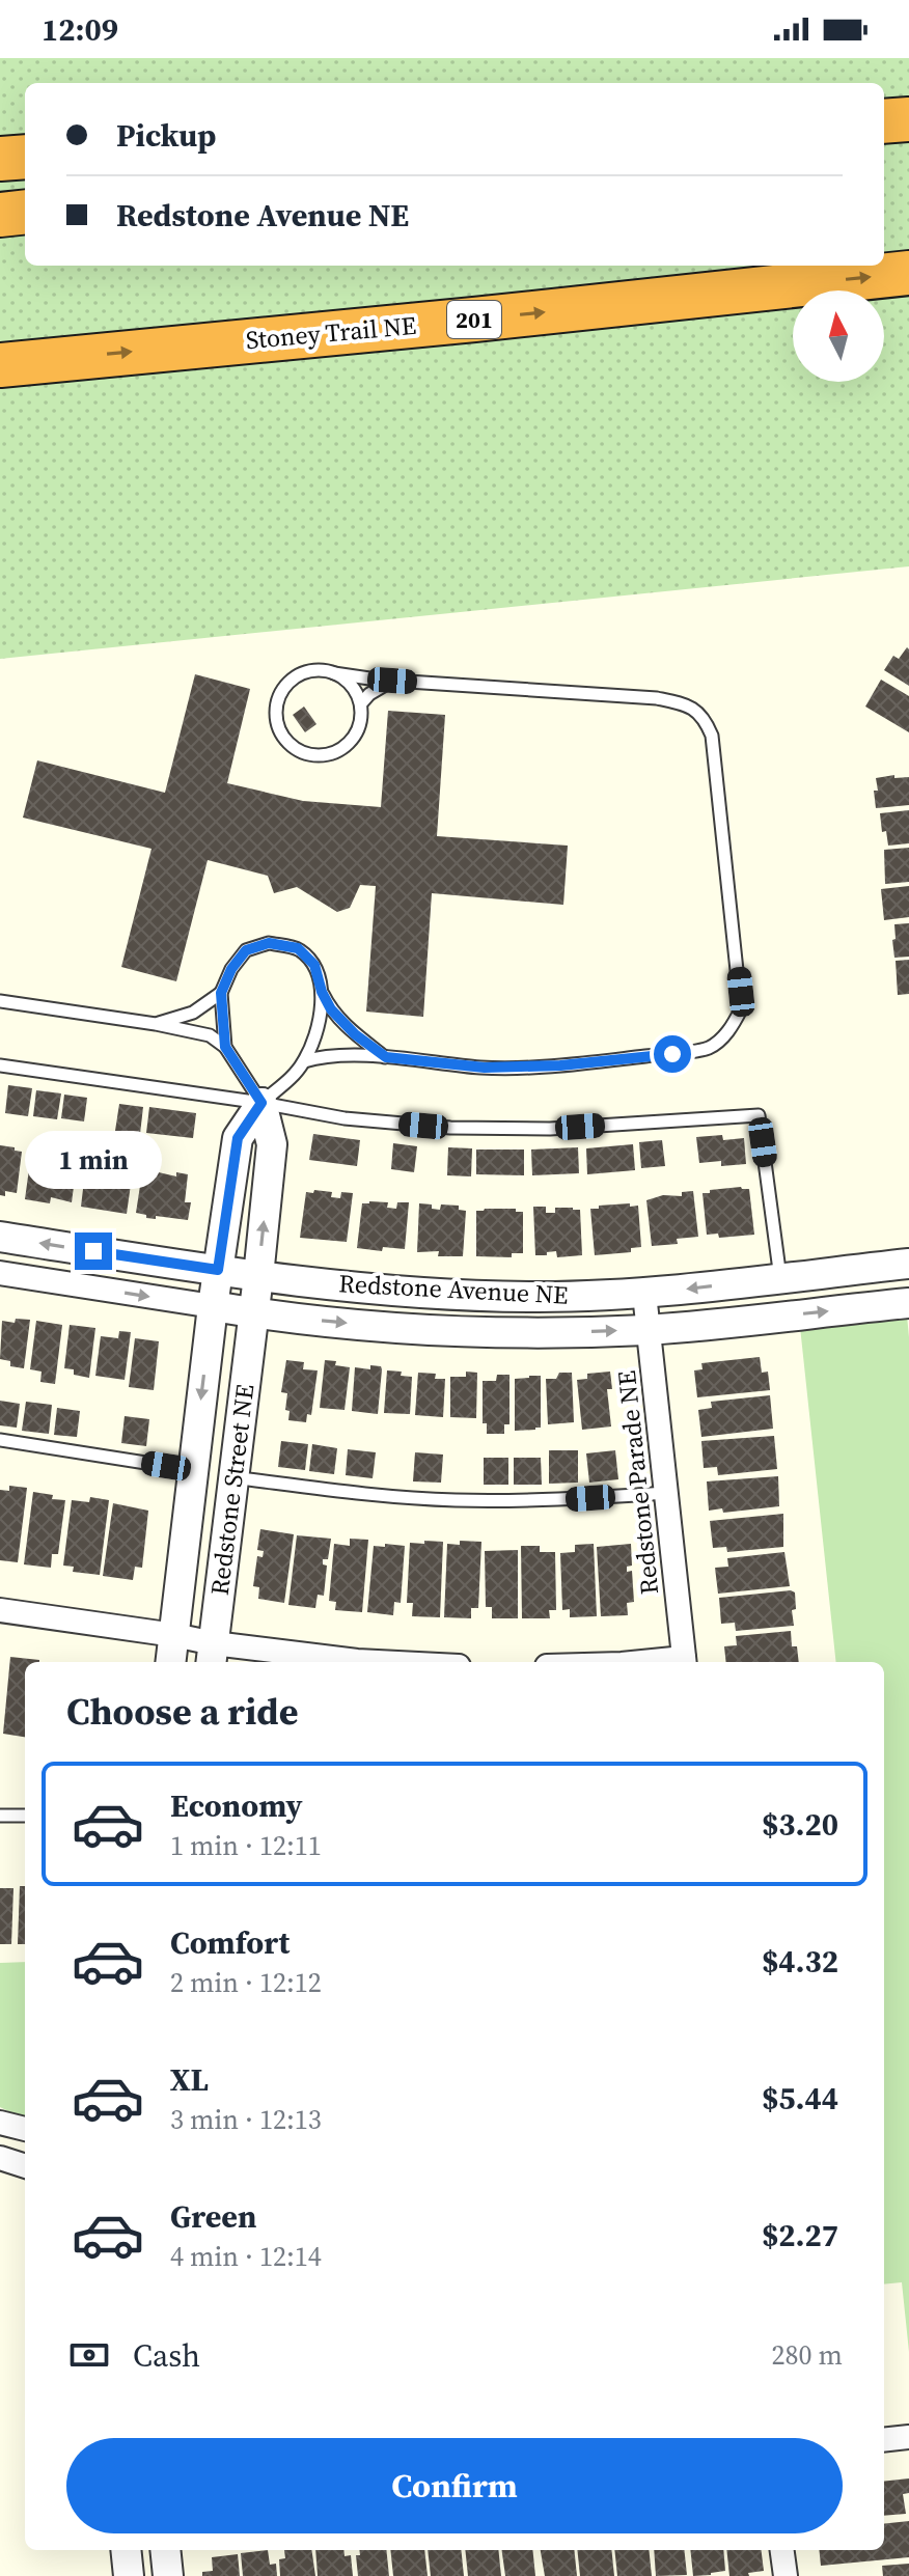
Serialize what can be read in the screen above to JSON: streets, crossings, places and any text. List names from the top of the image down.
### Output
{
  "streets": {
    "highway": ["201", "Stoney Trail NE"],
    "street": ["Redstone Avenue NE", "Redstone Parade NE", "Redstone Street NE"]
  },
  "crossings": [
    ["Redstone Avenue NE", "Redstone Parade NE"],
    ["Redstone Avenue NE", "Redstone Street NE"]
  ],
  "one_way": ["Stoney Trail NE"],
  "north": "top",
  "page": {
    "status": "12:09",
    "banner": ["Pickup", "Redstone Avenue NE"],
    "bubble": "1 min",
    "heading": "Choose a ride",
    "list": [
      {
        "name": "Economy",
        "note": "1 min · 12:11",
        "value": "$3.20"
      },
      {
        "name": "Comfort",
        "note": "2 min · 12:12",
        "value": "$4.32"
      },
      {
        "name": "XL",
        "note": "3 min · 12:13",
        "value": "$5.44"
      },
      {
        "name": "Green",
        "note": "4 min · 12:14",
        "value": "$2.27"
      }
    ],
    "pay": ["Cash", "280 m"],
    "buttons": "Confirm"
  }
}
